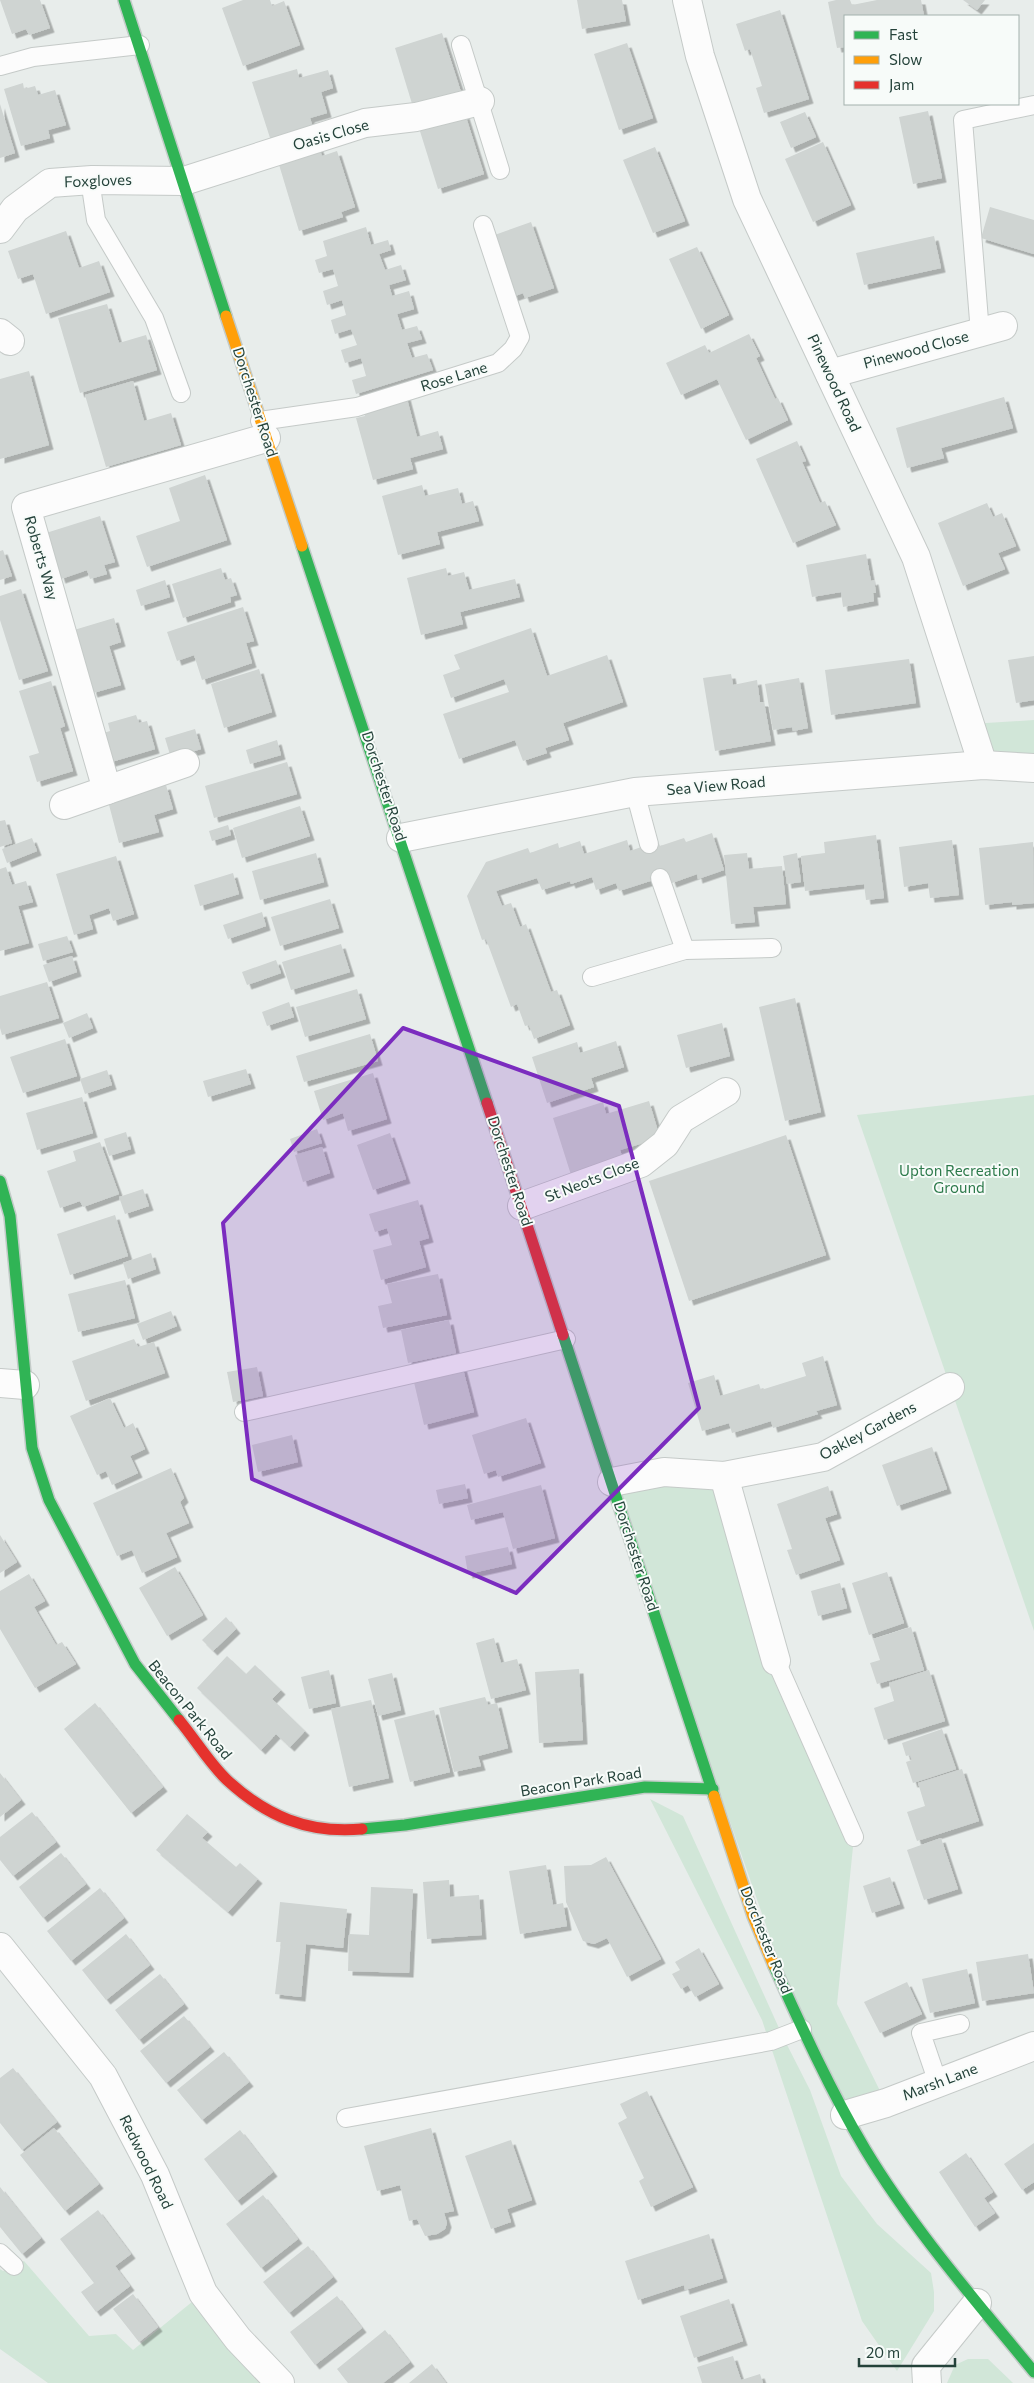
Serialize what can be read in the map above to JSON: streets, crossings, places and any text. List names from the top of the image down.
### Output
{
  "streets": {
    "main road": ["Dorchester Road", "Beacon Park Road"],
    "street": [
      "Oasis Close",
      "Foxgloves",
      "Pinewood Close",
      "Pinewood Road",
      "Roberts Way",
      "Sea View Road",
      "St Neots Close",
      "Oakley Gardens",
      "Marsh Lane",
      "Redwood Road"
    ],
    "lane": ["Rose Lane"]
  },
  "crossings": [
    ["Oasis Close", "Foxgloves"],
    ["Oasis Close", "Dorchester Road"],
    ["Foxgloves", "Dorchester Road"],
    ["Pinewood Close", "Pinewood Road"],
    ["Rose Lane", "Dorchester Road"],
    ["Rose Lane", "Roberts Way"],
    ["Pinewood Road", "Sea View Road"],
    ["Dorchester Road", "Roberts Way"],
    ["Dorchester Road", "Sea View Road"],
    ["Dorchester Road", "St Neots Close"],
    ["Dorchester Road", "Oakley Gardens"],
    ["Dorchester Road", "Beacon Park Road"],
    ["Dorchester Road", "Marsh Lane"]
  ],
  "parks": ["Upton Recreation Ground"],
  "legend": ["Fast", "Slow", "Jam"],
  "scale_bar": "20 m"
}
